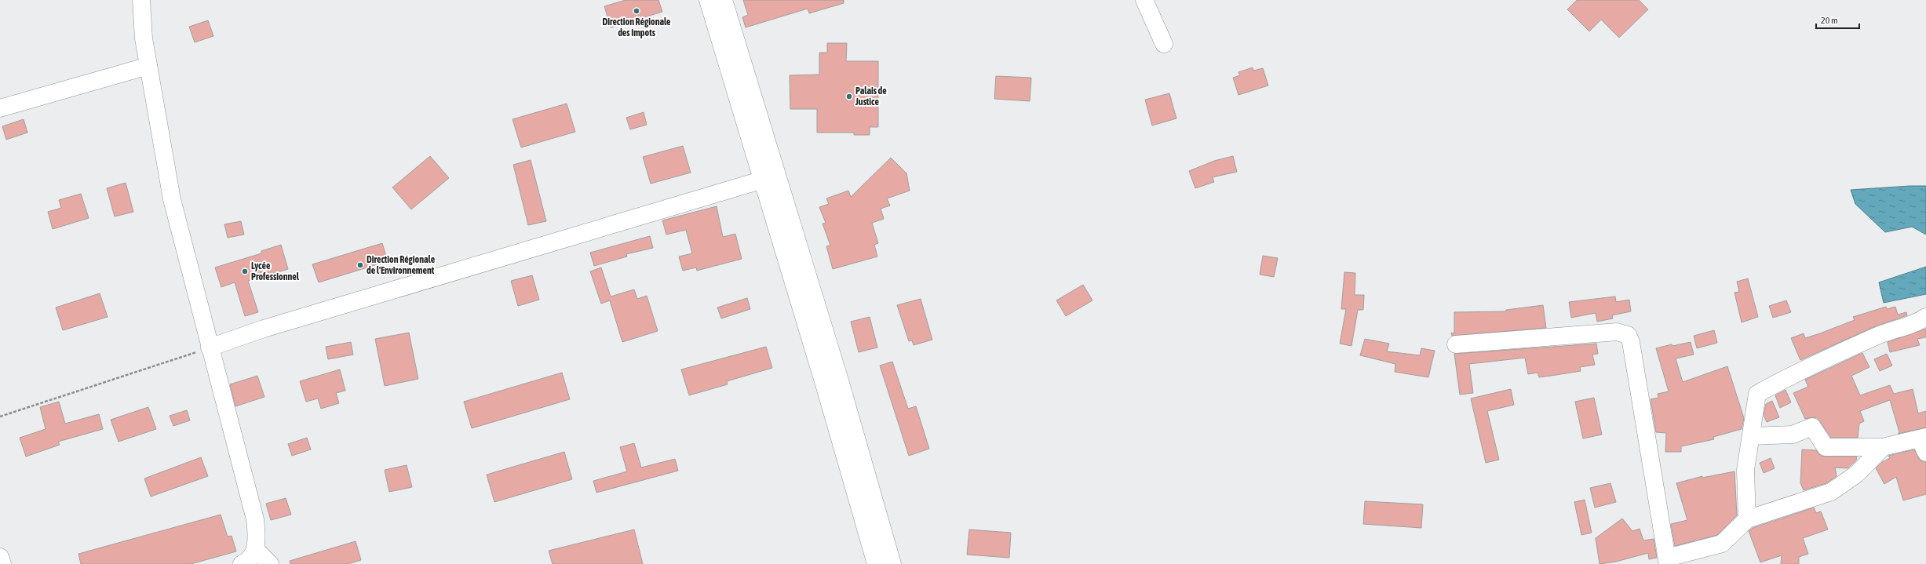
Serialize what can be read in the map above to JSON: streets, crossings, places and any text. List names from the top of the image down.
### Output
{
  "places": [
    "Direction Régionale des Impots",
    "Palais de Justice",
    "Direction Régionale de l'Environnement",
    "Lycée Professionnel"
  ],
  "scale_bar": "20 m"
}
